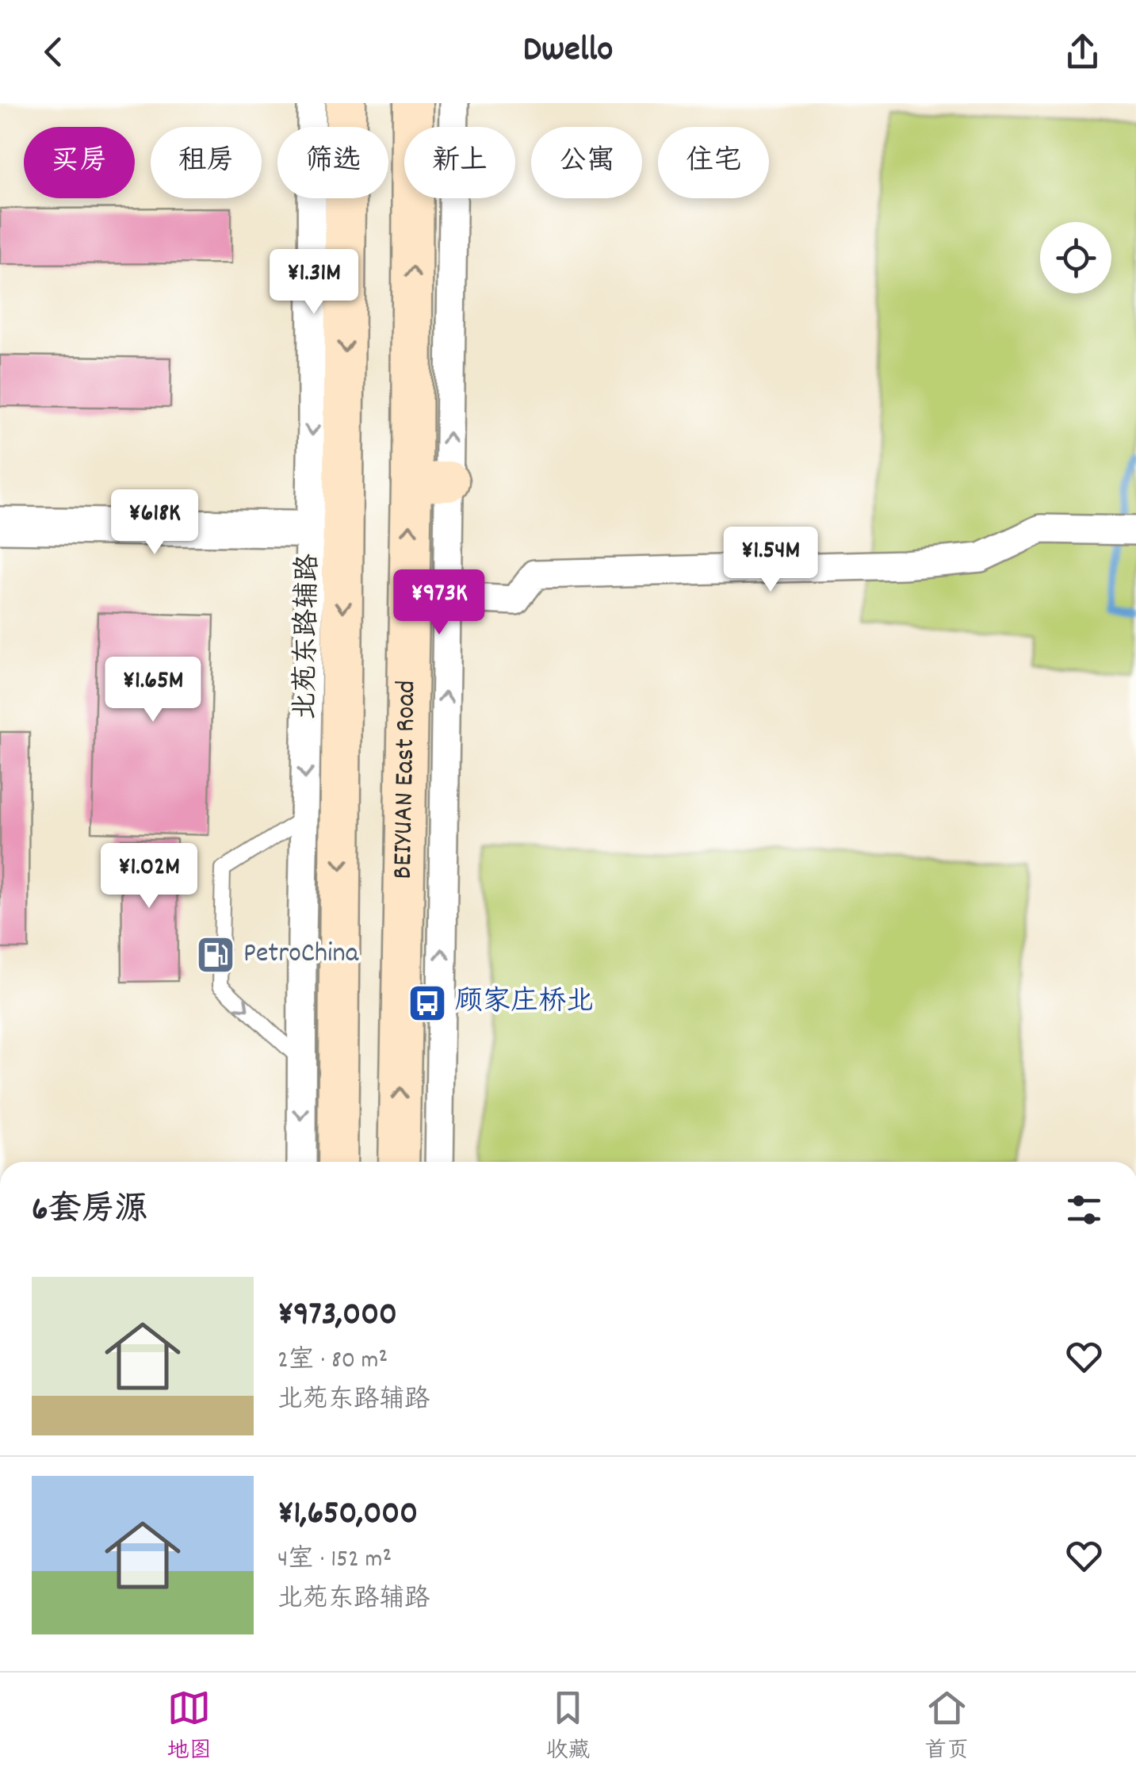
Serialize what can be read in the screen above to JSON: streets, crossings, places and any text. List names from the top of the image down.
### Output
{
  "streets": {
    "main road": ["BEIYUAN East Road"],
    "street": ["北苑东路辅路"]
  },
  "places": {
    "fuel station": ["PetroChina"],
    "bus stop": ["顾家庄桥北"]
  },
  "page": {
    "header": "Dwello",
    "chip": [
      "买房",
      "租房",
      "筛选",
      "新上",
      "公寓",
      "住宅"
    ],
    "price": [
      "¥1.31M",
      "¥618K",
      "¥1.54M",
      "¥973K",
      "¥1.65M",
      "¥1.02M"
    ],
    "heading": "6套房源",
    "list": [
      {
        "name": "¥973,000",
        "note": "2室 · 80 m² · 北苑东路辅路"
      },
      {
        "name": "¥1,650,000",
        "note": "4室 · 152 m² · 北苑东路辅路"
      }
    ],
    "tabs": ["地图", "收藏", "首页"]
  }
}
